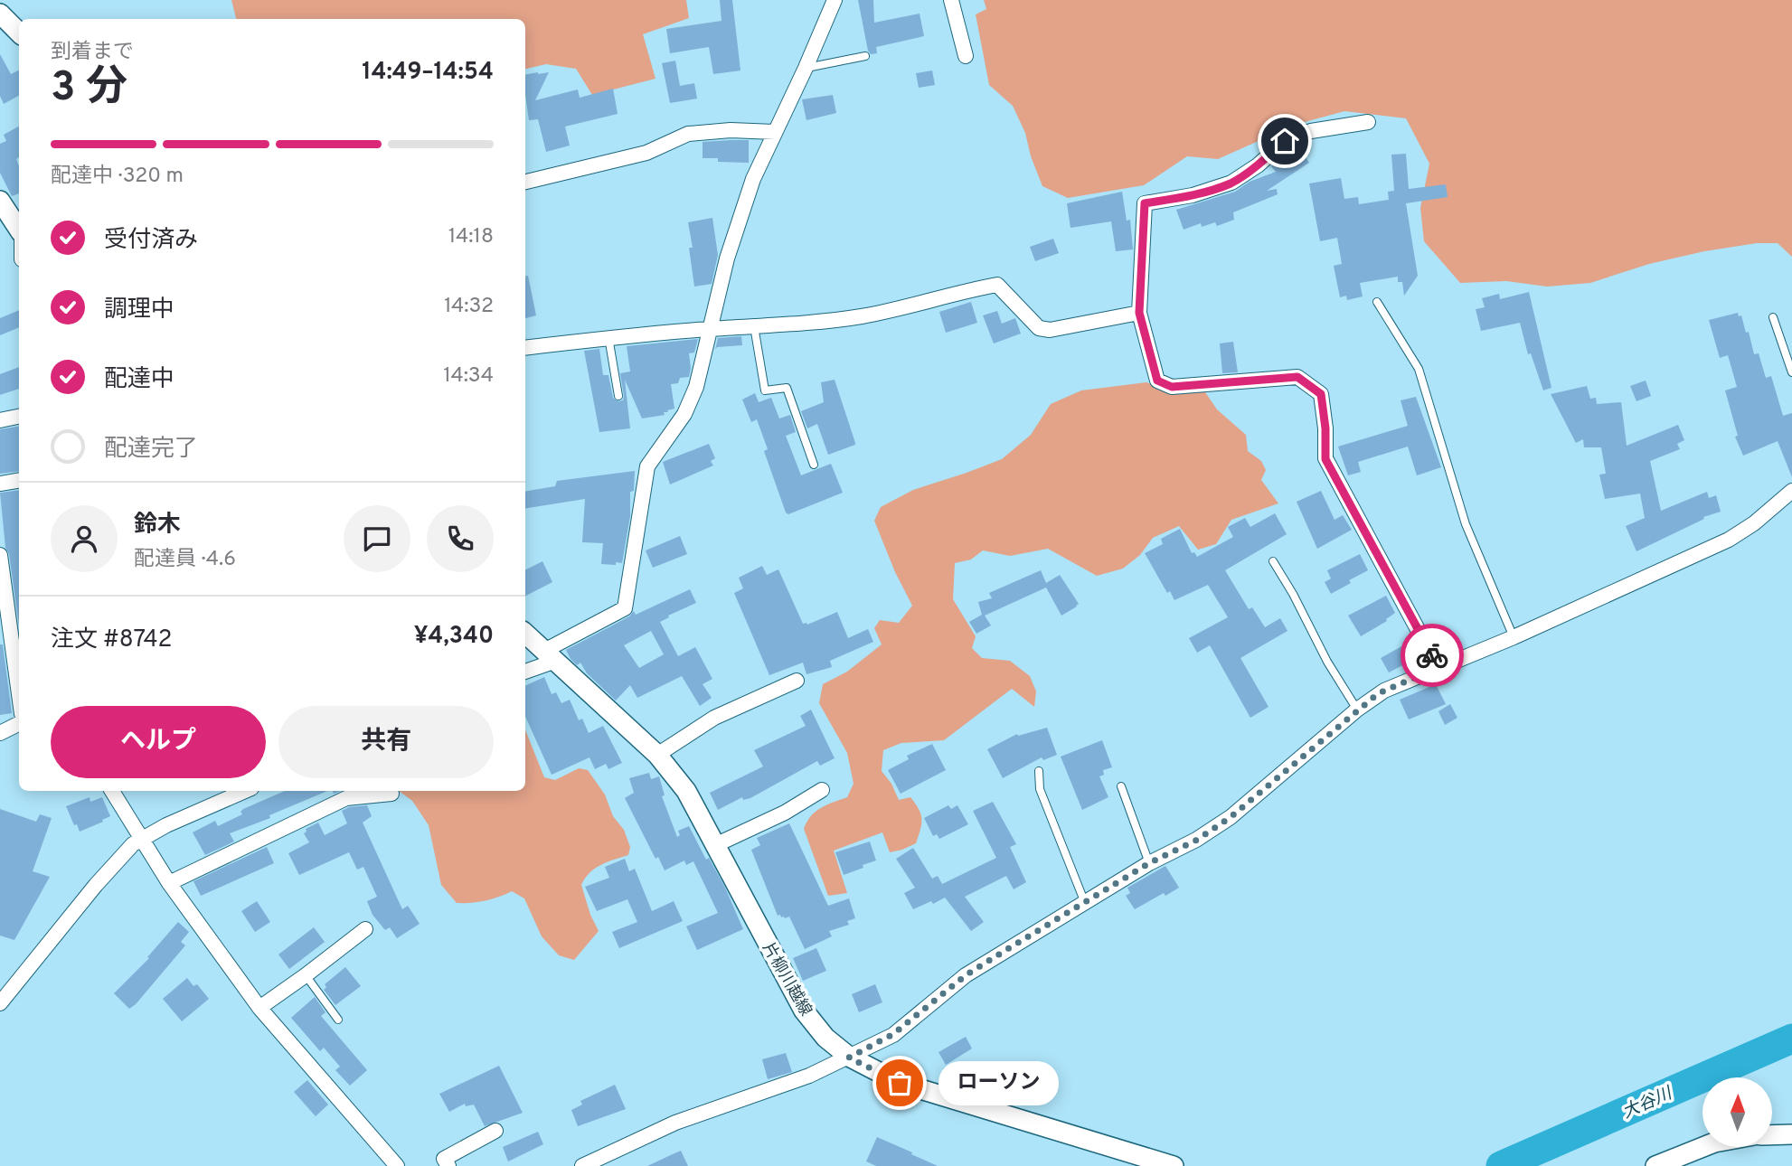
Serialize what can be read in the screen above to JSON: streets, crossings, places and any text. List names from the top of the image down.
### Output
{
  "streets": {
    "main road": ["片柳川越線"]
  },
  "water": ["大谷川"],
  "places": ["ローソン"],
  "north": "top",
  "page": {
    "heading": ["3 分", "到着まで", "14:49–14:54"],
    "panel": [
      "鈴木",
      "配達員 · 4.6",
      "注文 #8742",
      "¥4,340"
    ],
    "bar": "配達中 · 320 m",
    "list": [
      ["受付済み", "14:18"],
      ["調理中", "14:32"],
      ["配達中", "14:34"],
      "配達完了"
    ],
    "buttons": ["ヘルプ", "共有"],
    "bubble": "ローソン"
  }
}
